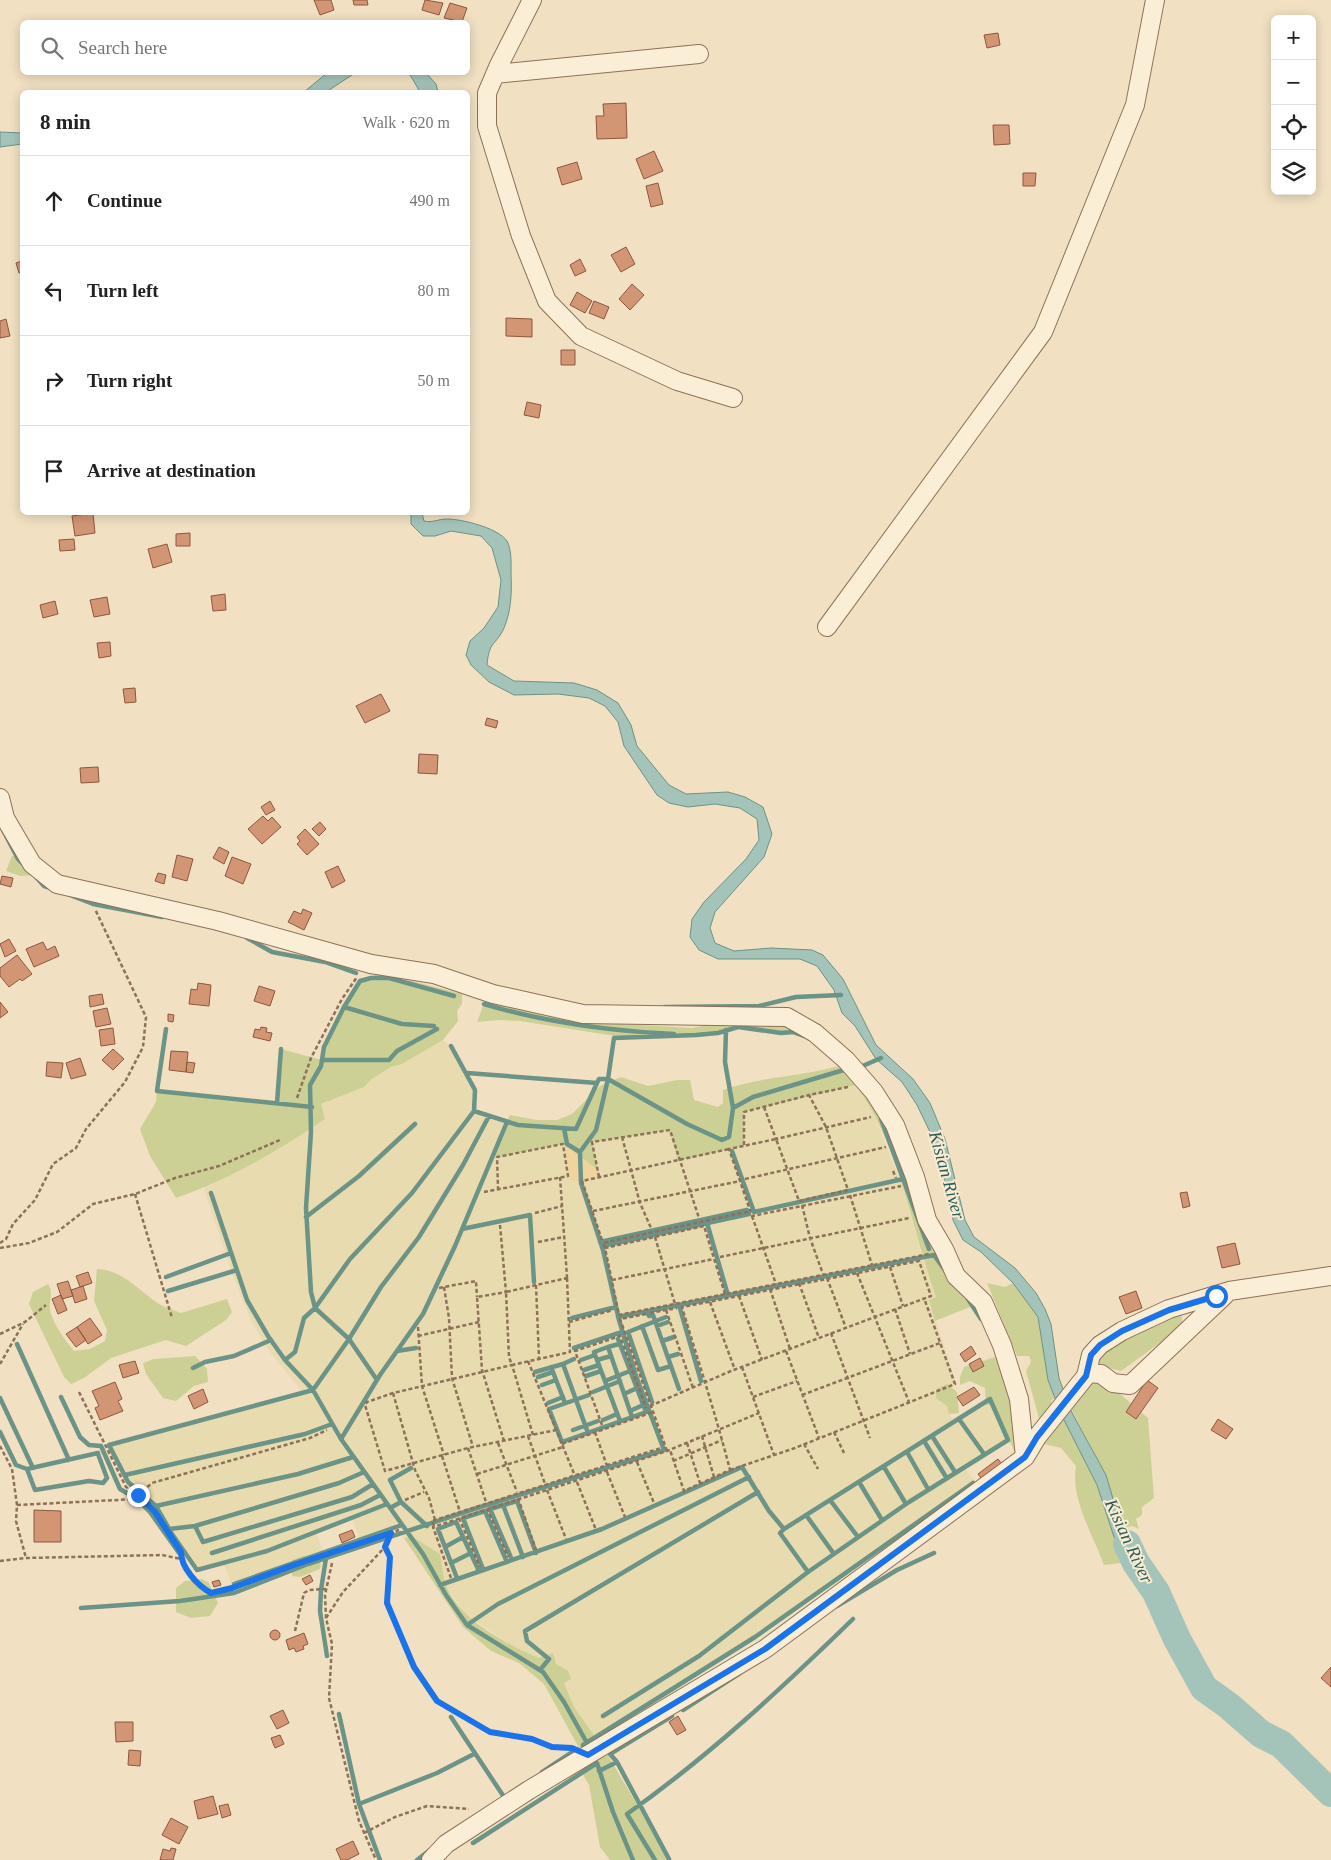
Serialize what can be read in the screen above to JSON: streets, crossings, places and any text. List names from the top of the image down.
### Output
{
  "water": ["Kisian River"],
  "page": {
    "map_buttons": ["+", "−"],
    "search": "Search here",
    "heading": ["8 min", "Walk · 620 m"],
    "list": [
      ["Continue", "490 m"],
      ["Turn left", "80 m"],
      ["Turn right", "50 m"],
      "Arrive at destination"
    ]
  }
}
